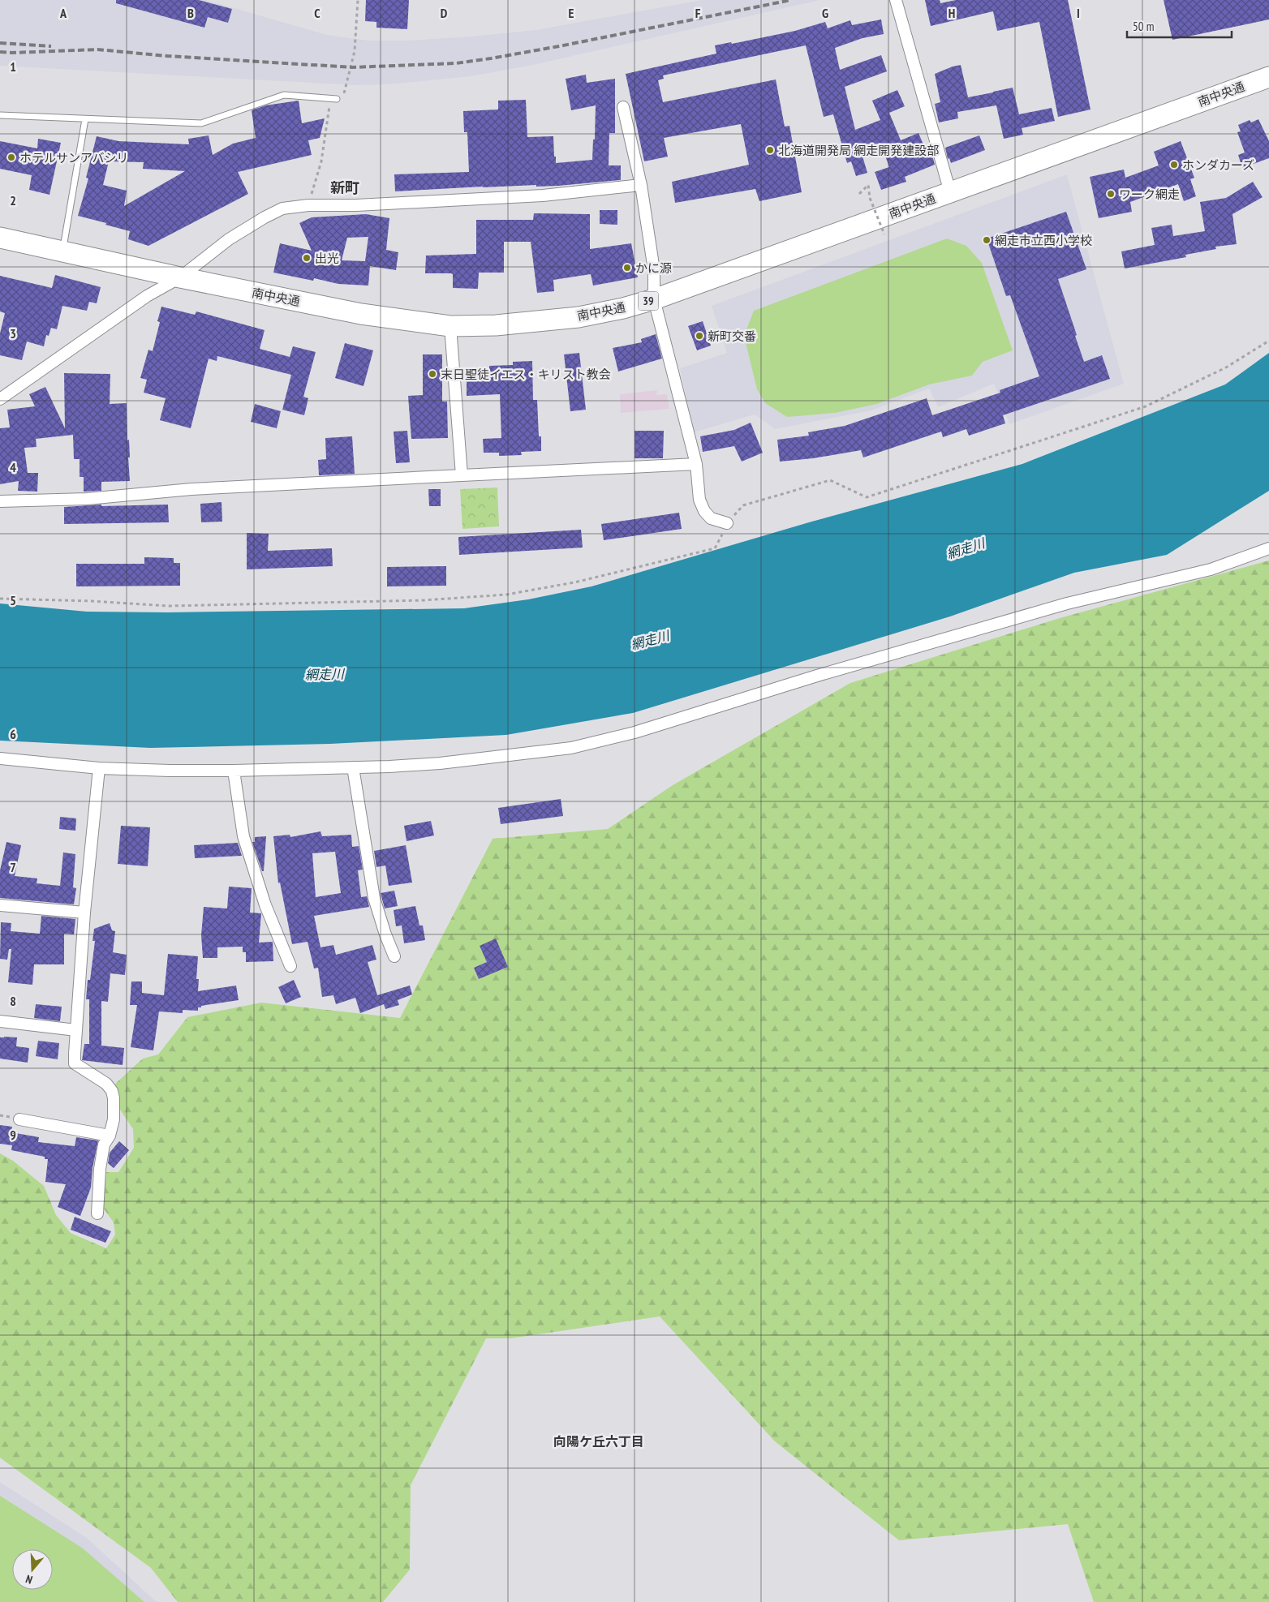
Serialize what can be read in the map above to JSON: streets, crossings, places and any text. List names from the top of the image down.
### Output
{
  "streets": {
    "highway": ["南中央通", "39"]
  },
  "districts": ["新町", "向陽ケ丘六丁目"],
  "water": ["網走川"],
  "places": [
    "北海道開発局 網走開発建設部",
    "ホテルサンアバシリ",
    "ホンダカーズ",
    "ワーク網走",
    "網走市立西小学校",
    "出光",
    "かに源",
    "新町交番",
    "末日聖徒イエス・キリスト教会"
  ],
  "scale_bar": "50 m",
  "north": "bottom",
  "grid": {
    "columns": [
      "A",
      "B",
      "C",
      "D",
      "E",
      "F",
      "G",
      "H",
      "I"
    ],
    "rows": [
      "1",
      "2",
      "3",
      "4",
      "5",
      "6",
      "7",
      "8",
      "9"
    ]
  }
}
